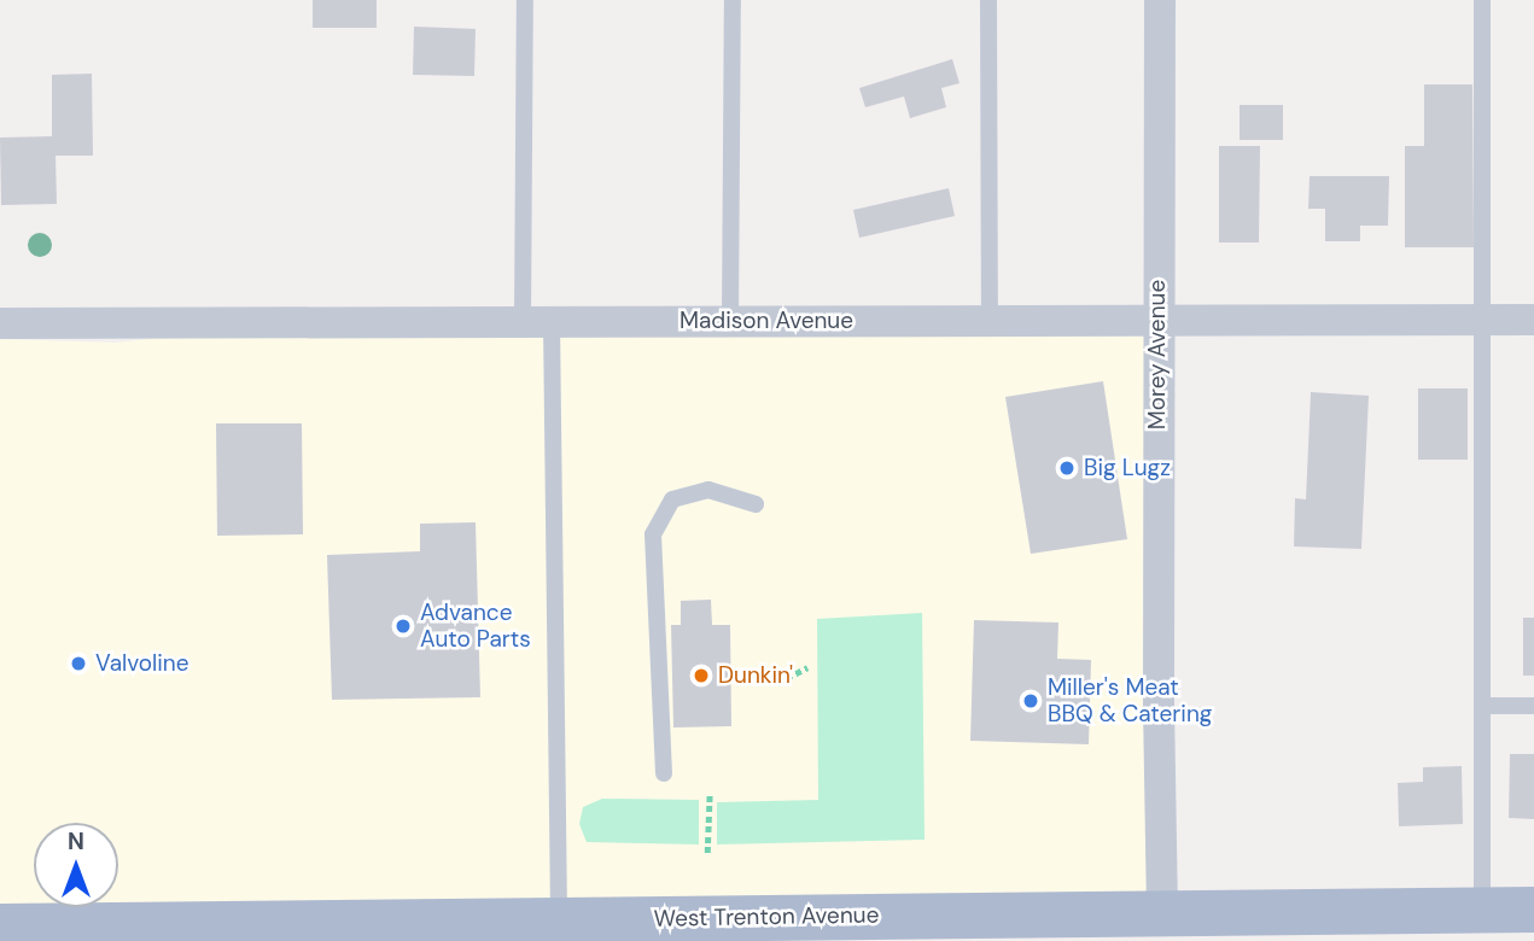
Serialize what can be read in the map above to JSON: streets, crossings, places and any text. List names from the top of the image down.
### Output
{
  "streets": {
    "main road": ["West Trenton Avenue"],
    "street": ["Madison Avenue", "Morey Avenue"]
  },
  "crossings": [
    ["Madison Avenue", "Morey Avenue"],
    ["Morey Avenue", "West Trenton Avenue"]
  ],
  "places": [
    "Big Lugz",
    "Advance Auto Parts",
    "Valvoline",
    "Dunkin'",
    "Miller's Meat BBQ & Catering"
  ],
  "north": "top"
}
